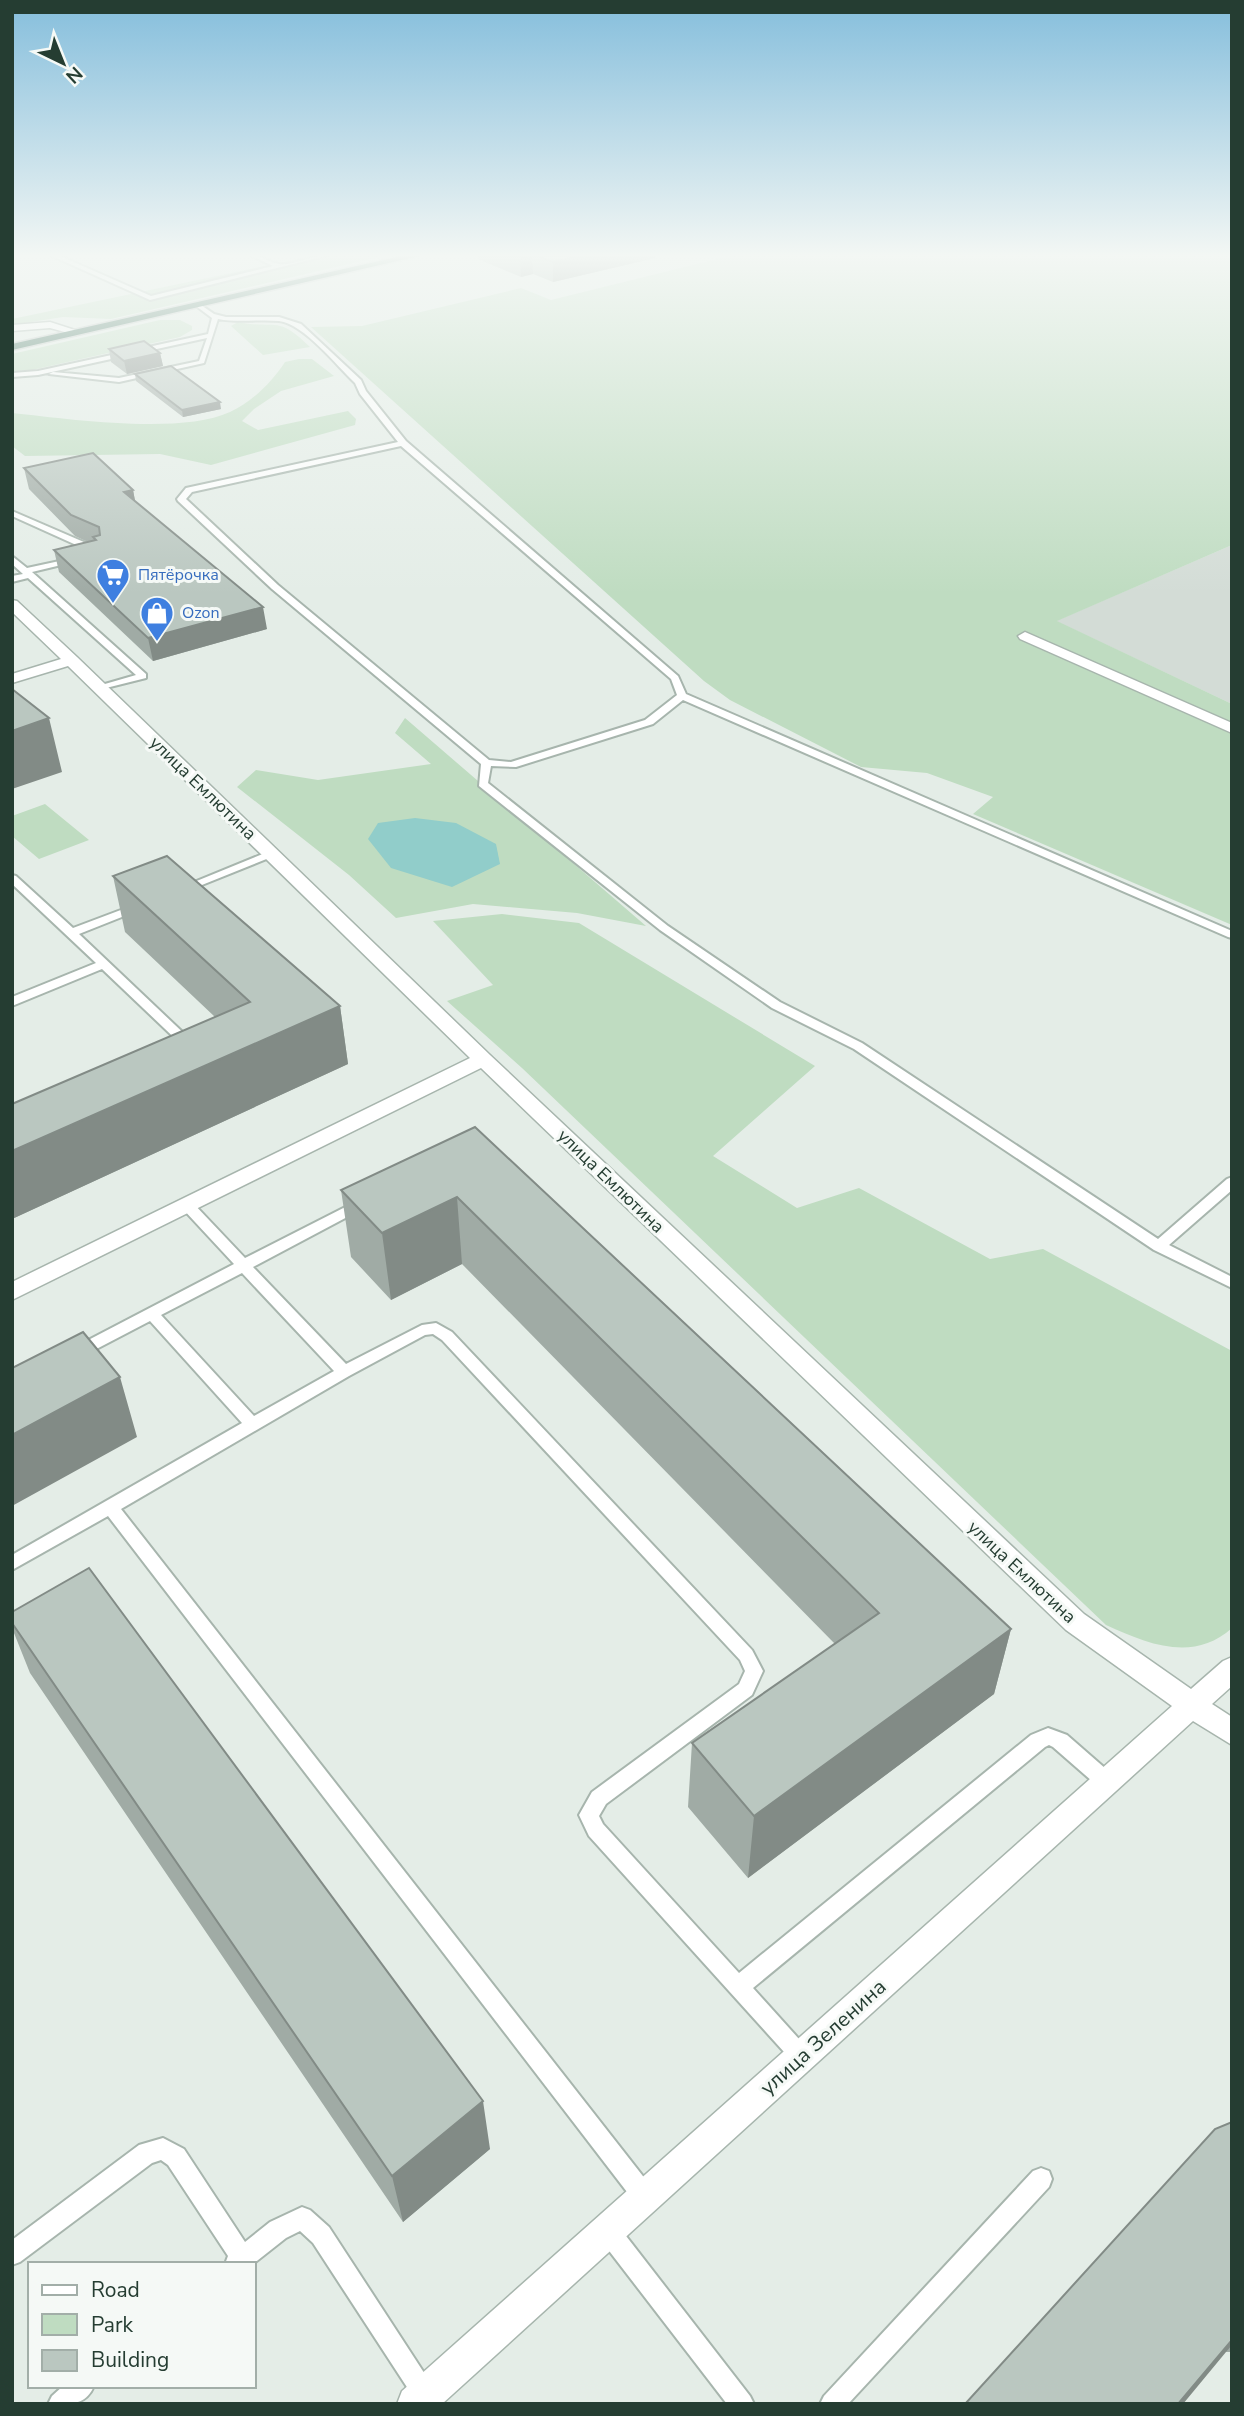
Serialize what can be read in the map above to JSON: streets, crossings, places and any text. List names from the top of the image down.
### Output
{
  "streets": {
    "street": ["улица Емлютина", "улица Зеленина"]
  },
  "crossings": [
    ["улица Емлютина", "улица Зеленина"]
  ],
  "places": {
    "supermarket": ["Пятёрочка"],
    "shop": ["Ozon"]
  },
  "legend": ["Road", "Park", "Building"],
  "north": "bottom right"
}
